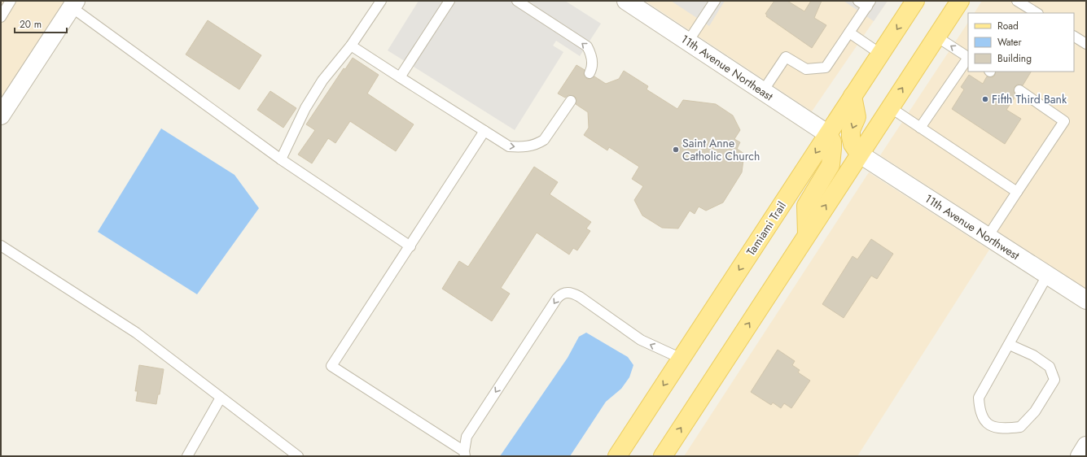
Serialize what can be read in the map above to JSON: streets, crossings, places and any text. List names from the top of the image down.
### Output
{
  "streets": {
    "main road": ["Tamiami Trail"],
    "street": ["11th Avenue Northeast", "11th Avenue Northwest"]
  },
  "crossings": [
    ["11th Avenue Northeast", "Tamiami Trail"]
  ],
  "places": ["Fifth Third Bank", "Saint Anne Catholic Church"],
  "legend": ["Road", "Water", "Building"],
  "scale_bar": "20 m"
}
